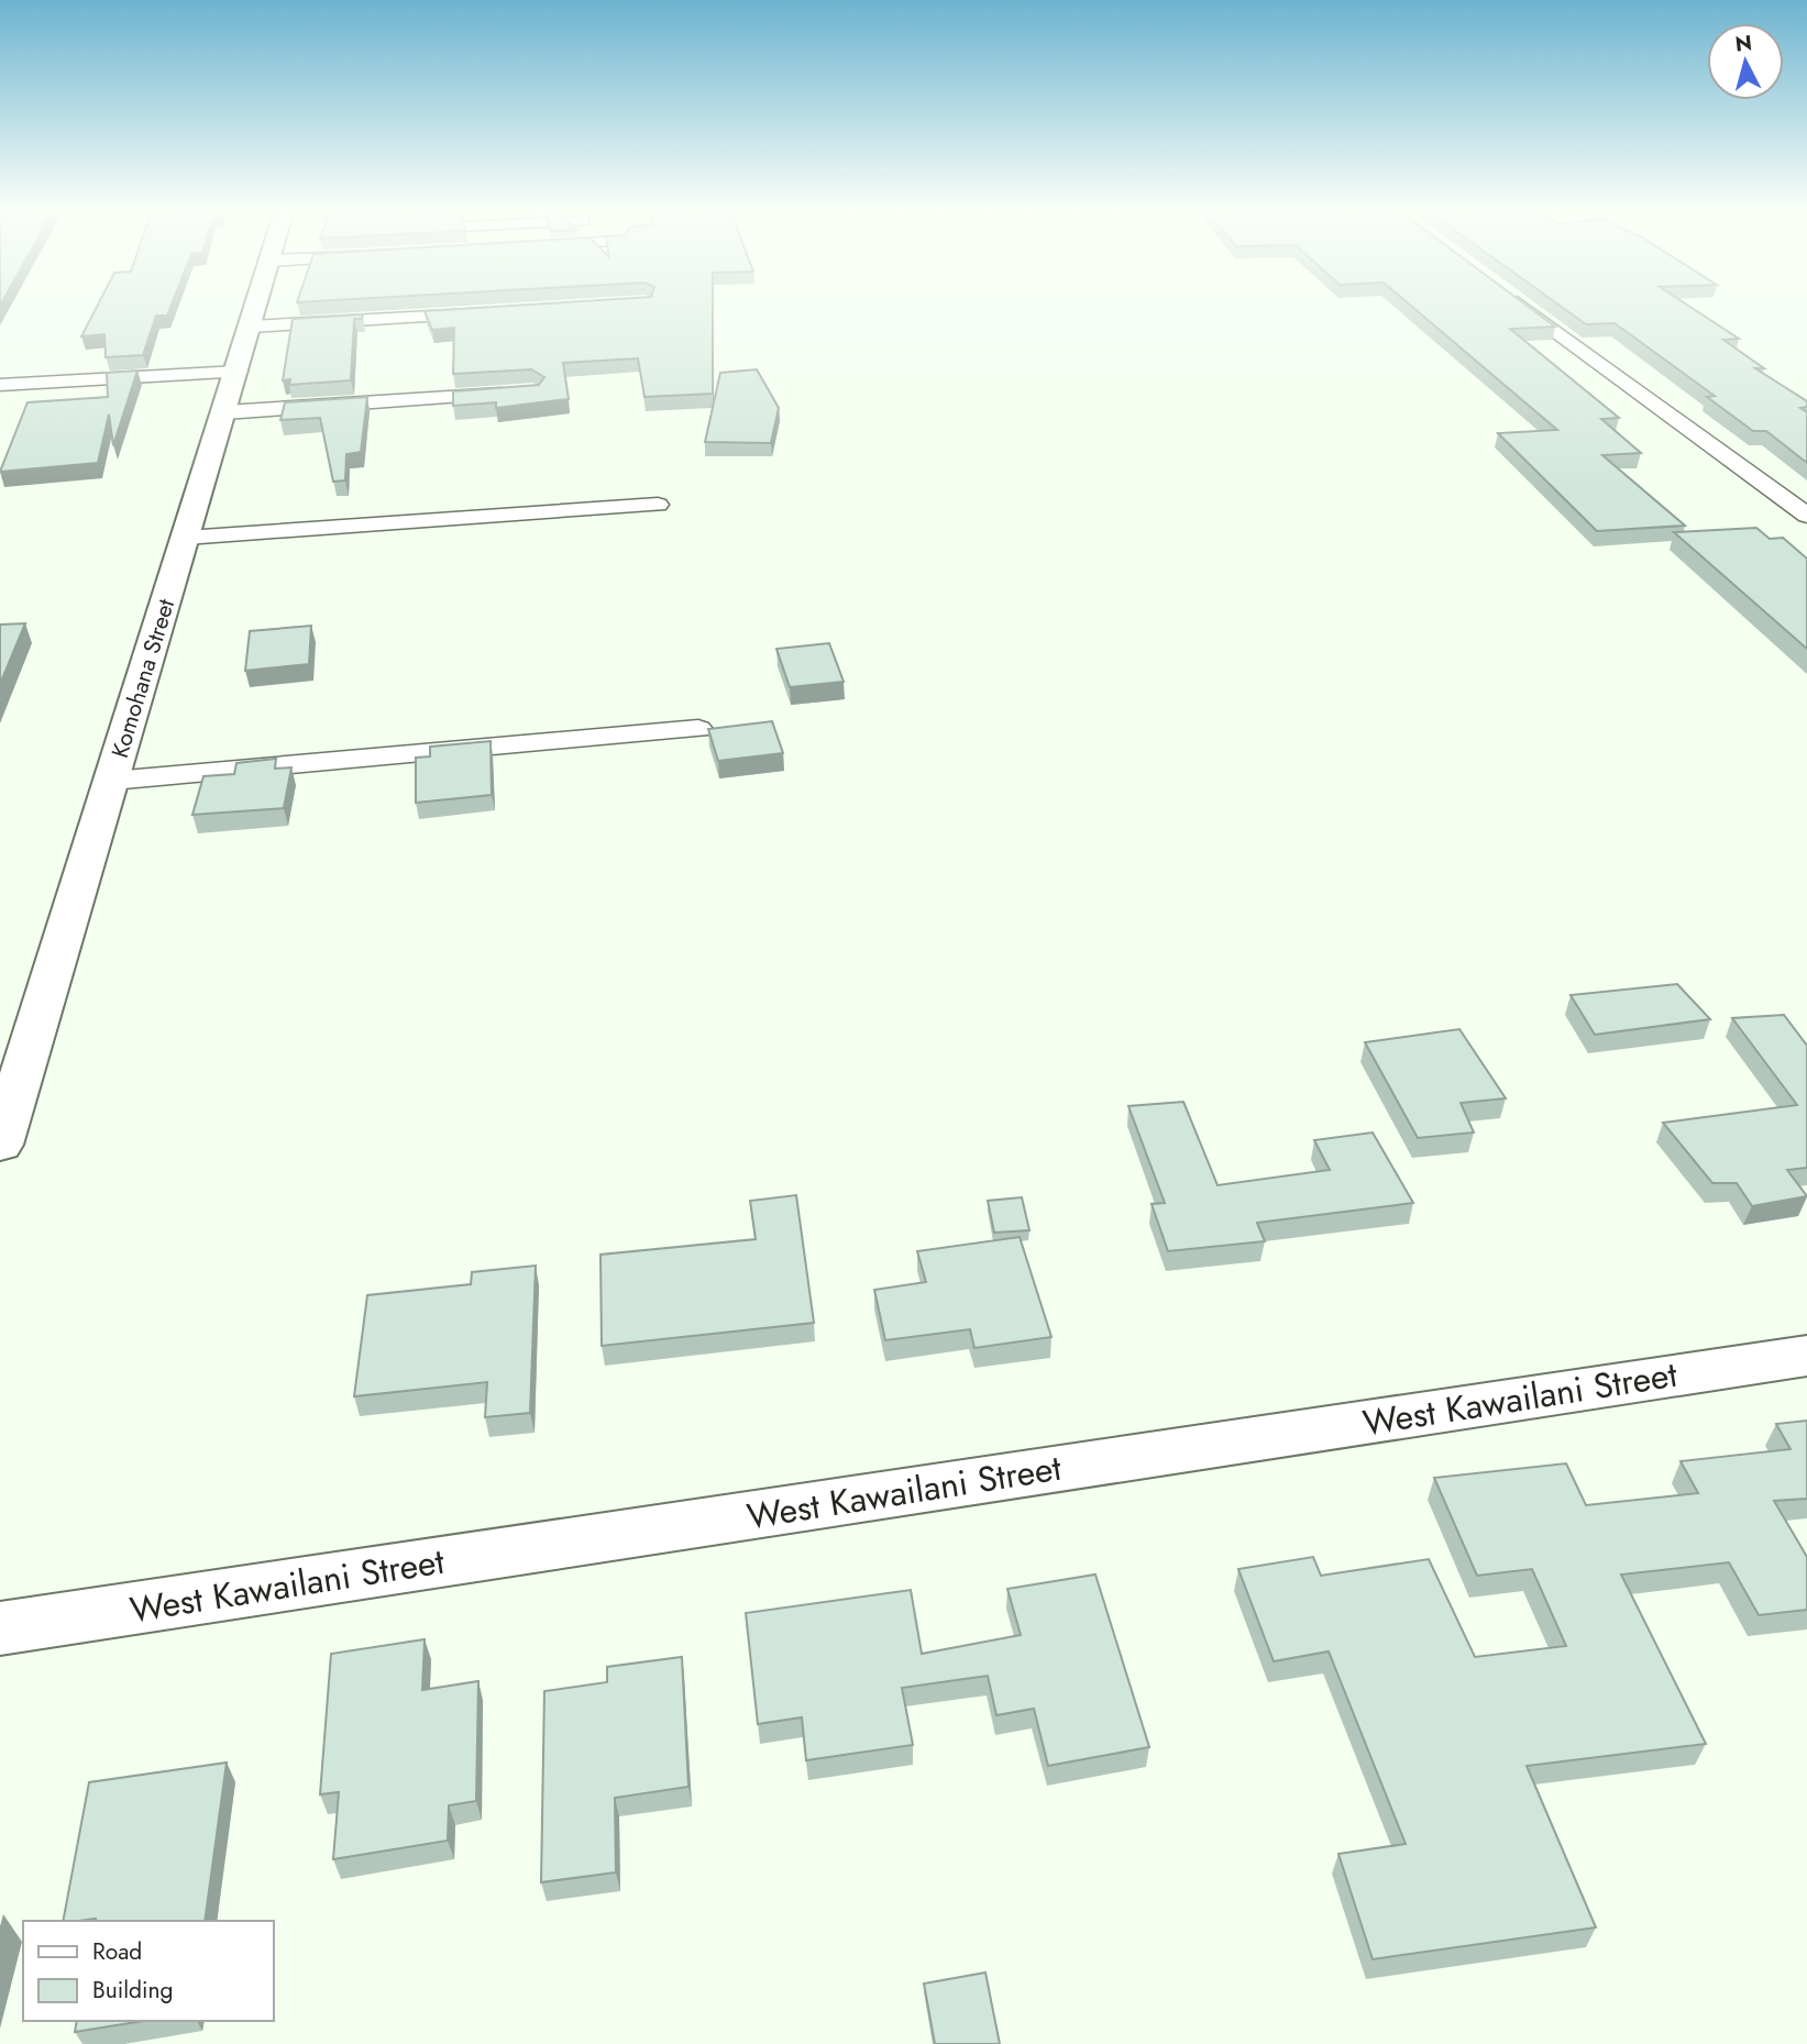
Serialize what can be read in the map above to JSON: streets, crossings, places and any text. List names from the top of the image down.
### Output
{
  "streets": {
    "street": ["Komohana Street", "West Kawailani Street"]
  },
  "legend": ["Road", "Building"],
  "north": "top"
}
